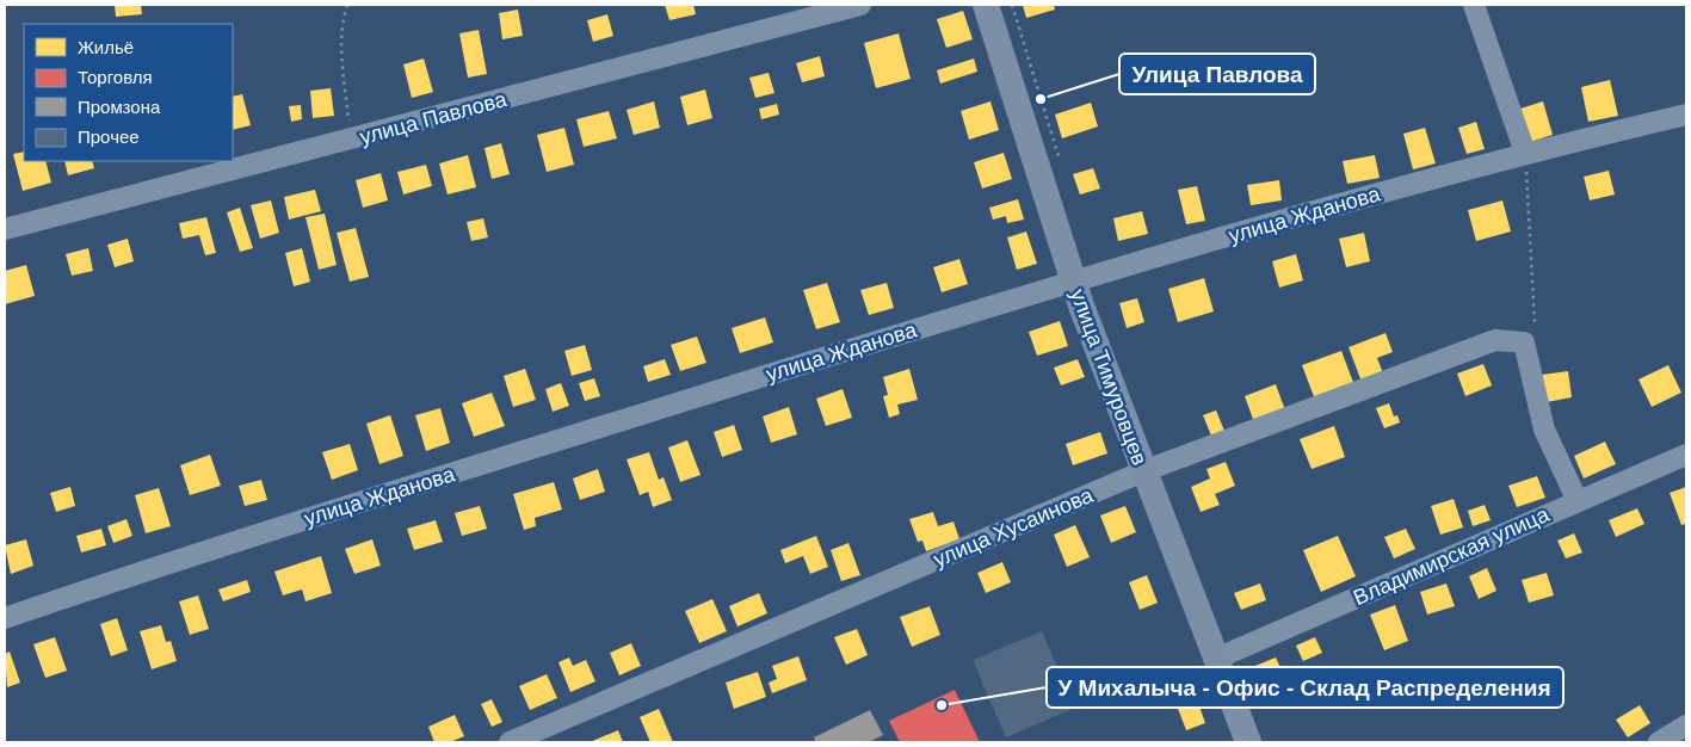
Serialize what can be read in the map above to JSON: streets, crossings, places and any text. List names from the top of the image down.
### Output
{
  "streets": {
    "main road": ["улица Тимуровцев"],
    "street": [
      "улица Павлова",
      "улица Жданова",
      "улица Хусаинова",
      "Владимирская улица"
    ]
  },
  "crossings": [
    ["улица Жданова", "улица Тимуровцев"],
    ["улица Тимуровцев", "улица Хусаинова"],
    ["улица Тимуровцев", "Владимирская улица"]
  ],
  "places": ["Улица Павлова", "У Михалыча - Офис - Склад Распределения"],
  "legend": [
    "Жильё",
    "Торговля",
    "Промзона",
    "Прочее"
  ]
}
